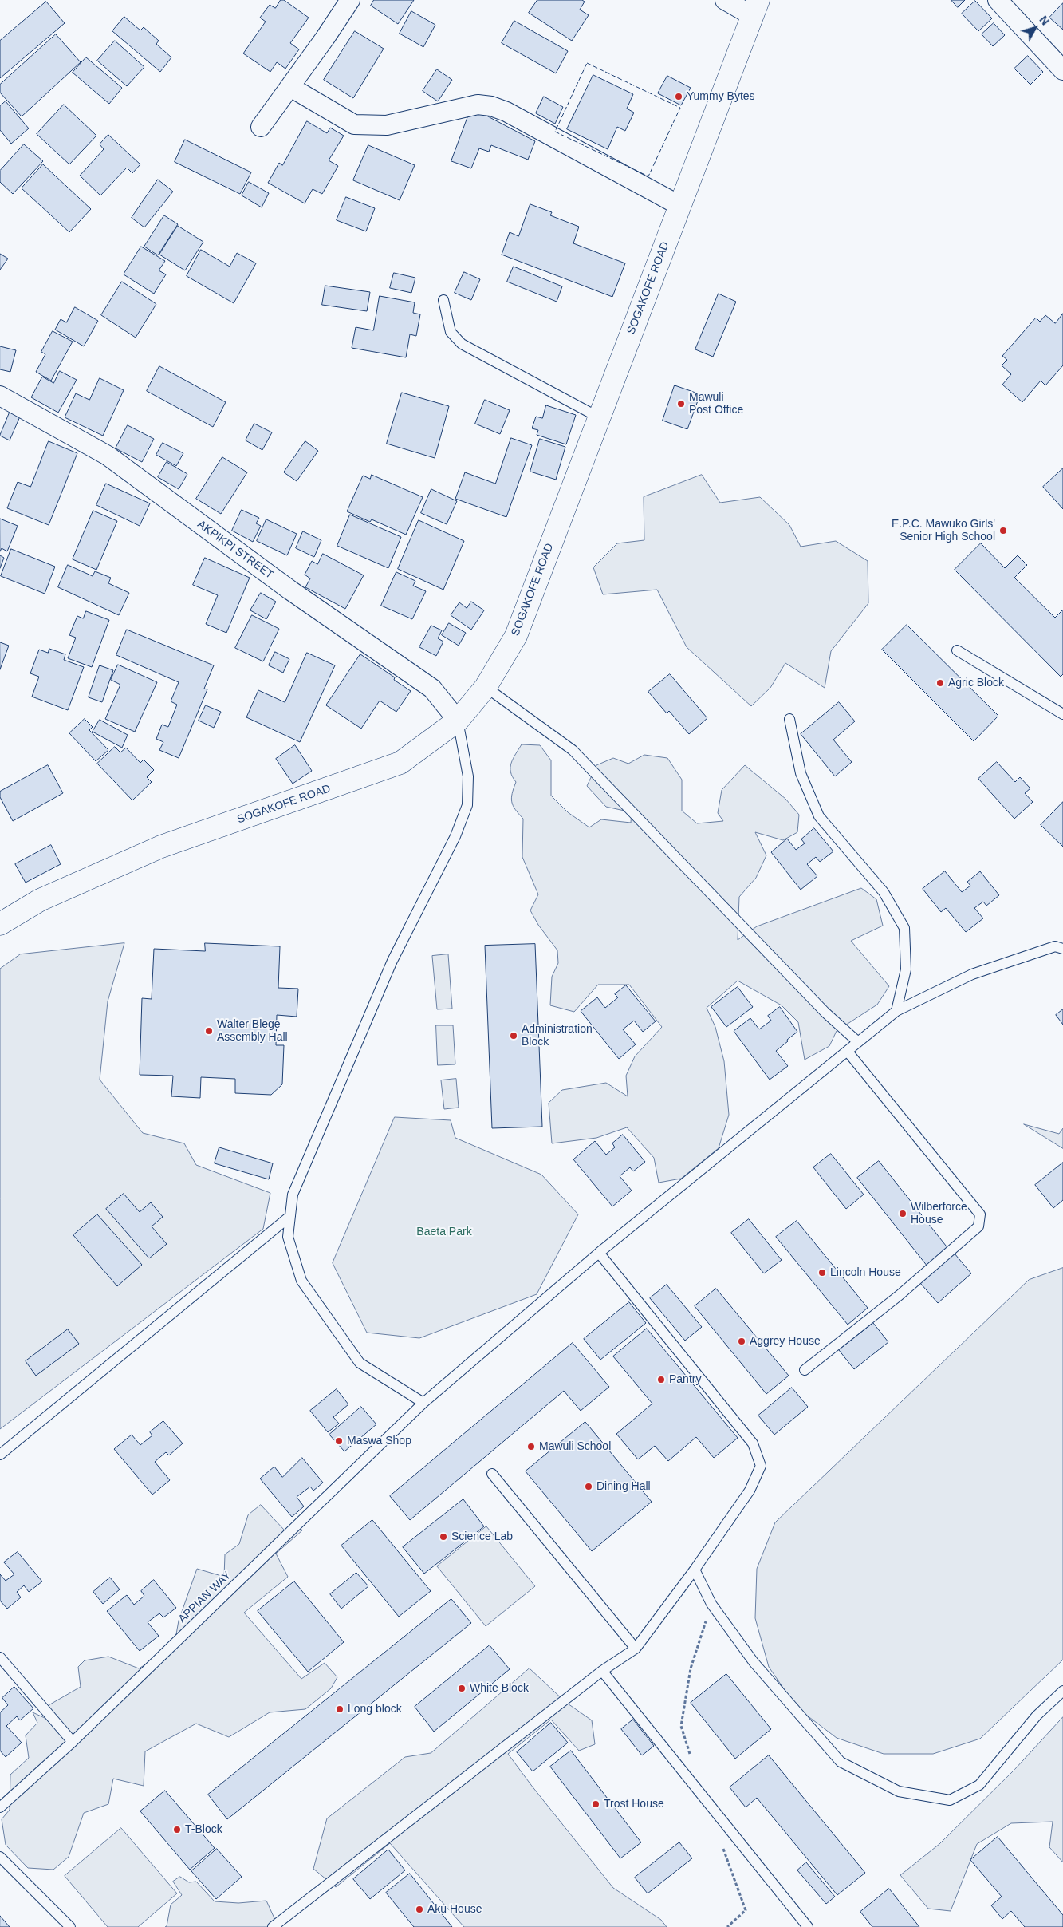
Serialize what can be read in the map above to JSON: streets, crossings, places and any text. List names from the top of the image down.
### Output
{
  "streets": {
    "main road": ["SOGAKOFE ROAD"],
    "street": ["AKPIKPI STREET"],
    "lane": ["APPIAN WAY"]
  },
  "crossings": [
    ["SOGAKOFE ROAD", "AKPIKPI STREET"]
  ],
  "parks": ["Baeta Park"],
  "places": [
    "Yummy Bytes",
    "Mawuli Post Office",
    "E.P.C. Mawuko Girls' Senior High School",
    "Agric Block",
    "Walter Blege Assembly Hall",
    "Administration Block",
    "Wilberforce House",
    "Lincoln House",
    "Aggrey House",
    "Pantry",
    "Maswa Shop",
    "Mawuli School",
    "Dining Hall",
    "Science Lab",
    "White Block",
    "Long block",
    "Trost House",
    "T-Block",
    "Aku House"
  ],
  "north": "top right"
}
